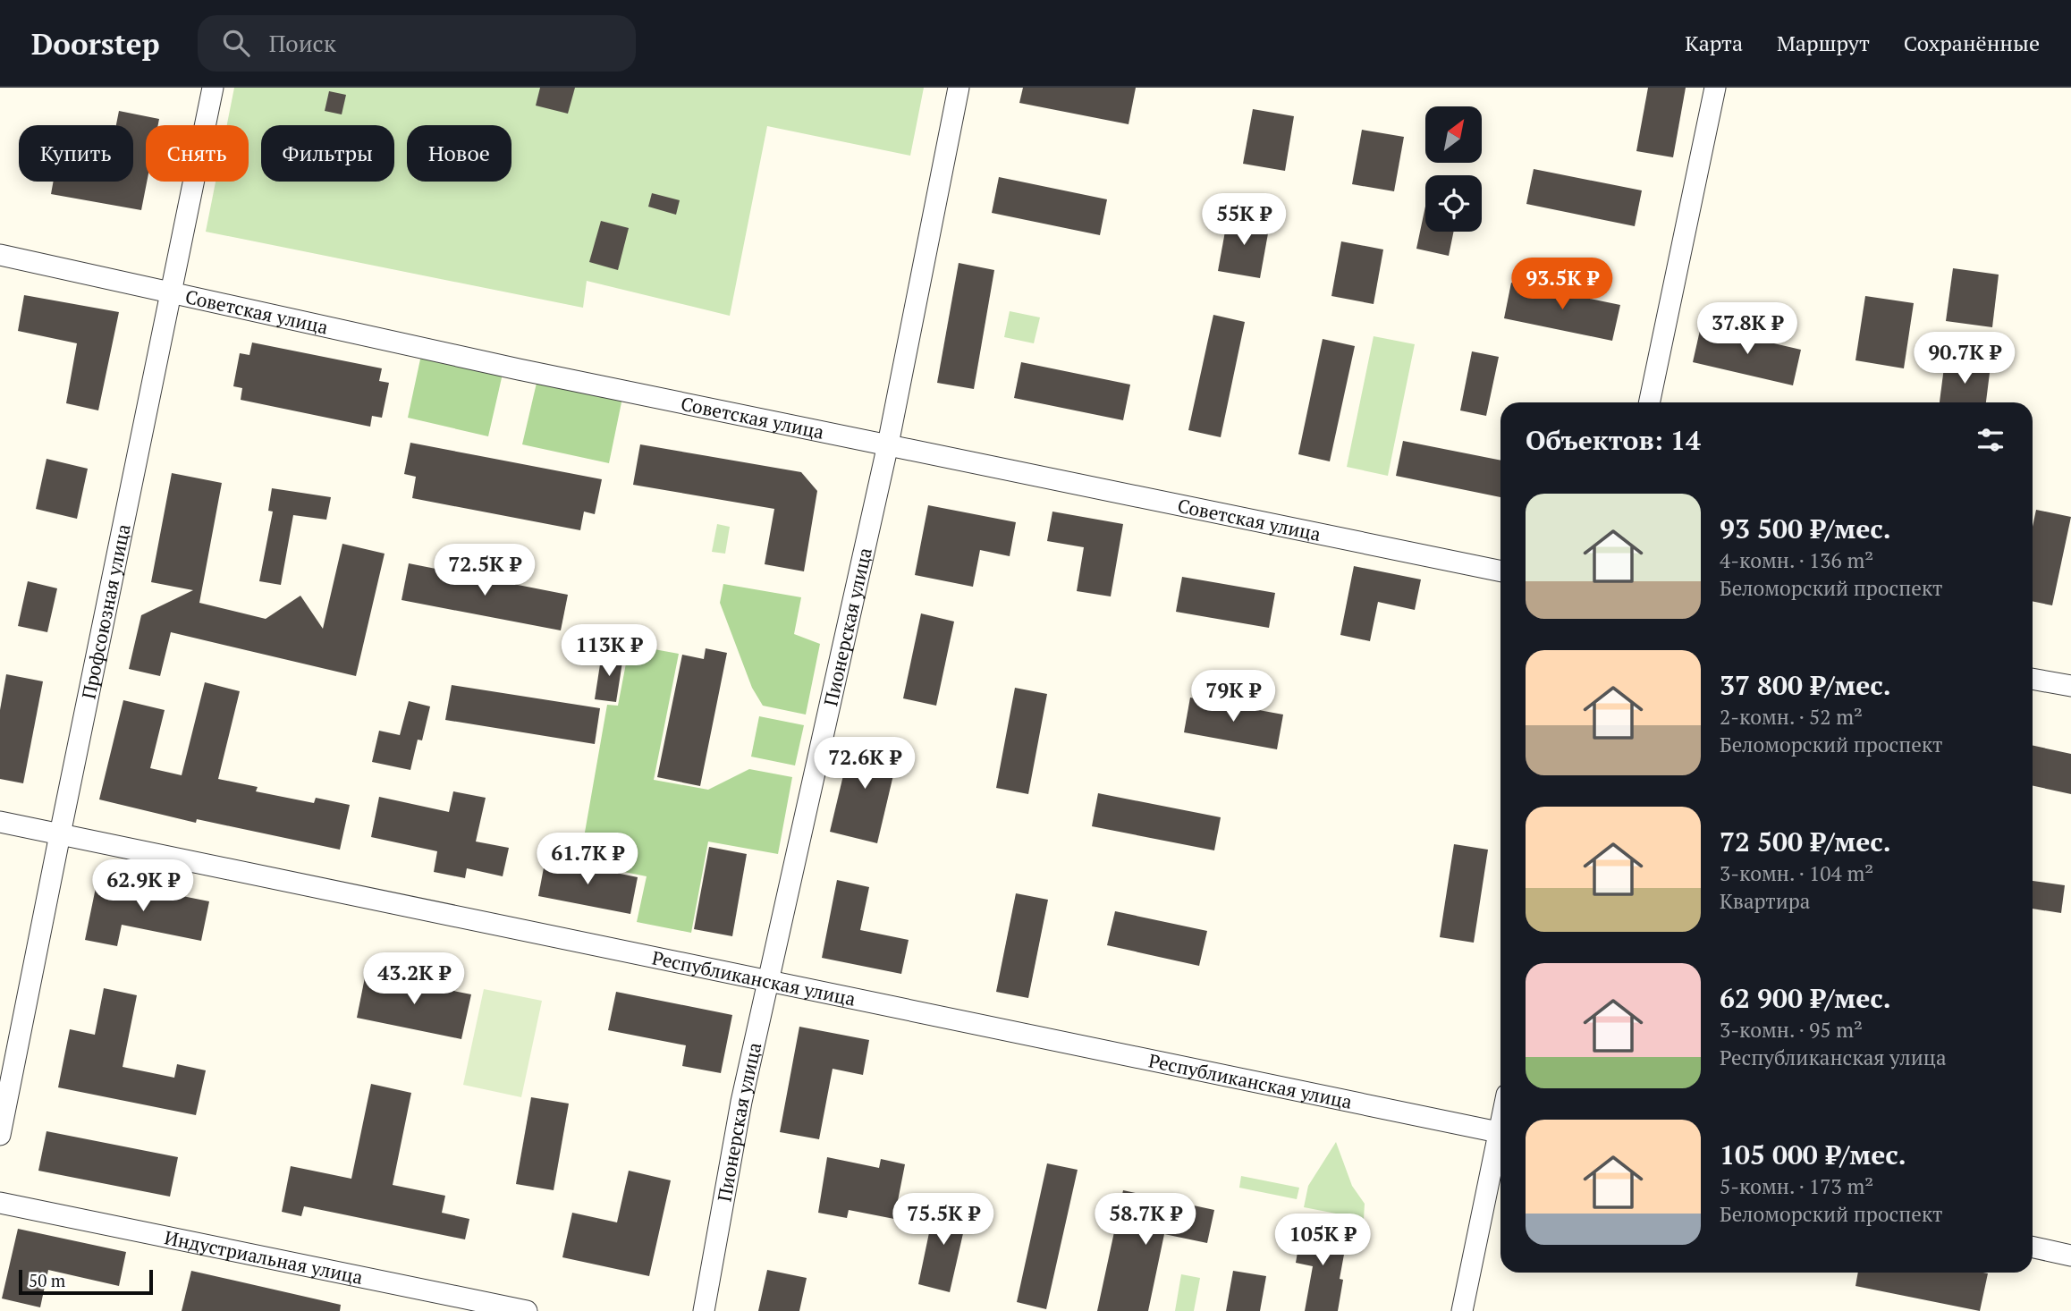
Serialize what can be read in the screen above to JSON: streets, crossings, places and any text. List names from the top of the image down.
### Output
{
  "streets": {
    "street": [
      "Советская улица",
      "Профсоюзная улица",
      "Пионерская улица",
      "Республиканская улица",
      "Индустриальная улица"
    ]
  },
  "crossings": [
    ["Советская улица", "Профсоюзная улица"],
    ["Советская улица", "Пионерская улица"],
    ["Профсоюзная улица", "Республиканская улица"],
    ["Пионерская улица", "Республиканская улица"]
  ],
  "scale_bar": "50 m",
  "north": "top right",
  "page": {
    "header": "Doorstep",
    "search": "Поиск",
    "nav": ["Карта", "Маршрут", "Сохранённые"],
    "chip": [
      "Купить",
      "Снять",
      "Фильтры",
      "Новое"
    ],
    "price": [
      "55K ₽",
      "93.5K ₽",
      "37.8K ₽",
      "90.7K ₽",
      "72.5K ₽",
      "113K ₽",
      "79K ₽",
      "72.6K ₽",
      "61.7K ₽",
      "62.9K ₽",
      "43.2K ₽",
      "75.5K ₽",
      "58.7K ₽",
      "105K ₽"
    ],
    "heading": "Объектов: 14",
    "list": [
      {
        "name": "93 500 ₽/мес.",
        "note": "4-комн. · 136 m² · Беломорский проспект"
      },
      {
        "name": "37 800 ₽/мес.",
        "note": "2-комн. · 52 m² · Беломорский проспект"
      },
      {
        "name": "72 500 ₽/мес.",
        "note": "3-комн. · 104 m² · Квартира"
      },
      {
        "name": "62 900 ₽/мес.",
        "note": "3-комн. · 95 m² · Республиканская улица"
      },
      {
        "name": "105 000 ₽/мес.",
        "note": "5-комн. · 173 m² · Беломорский проспект"
      }
    ],
    "scale": "50 m"
  }
}
